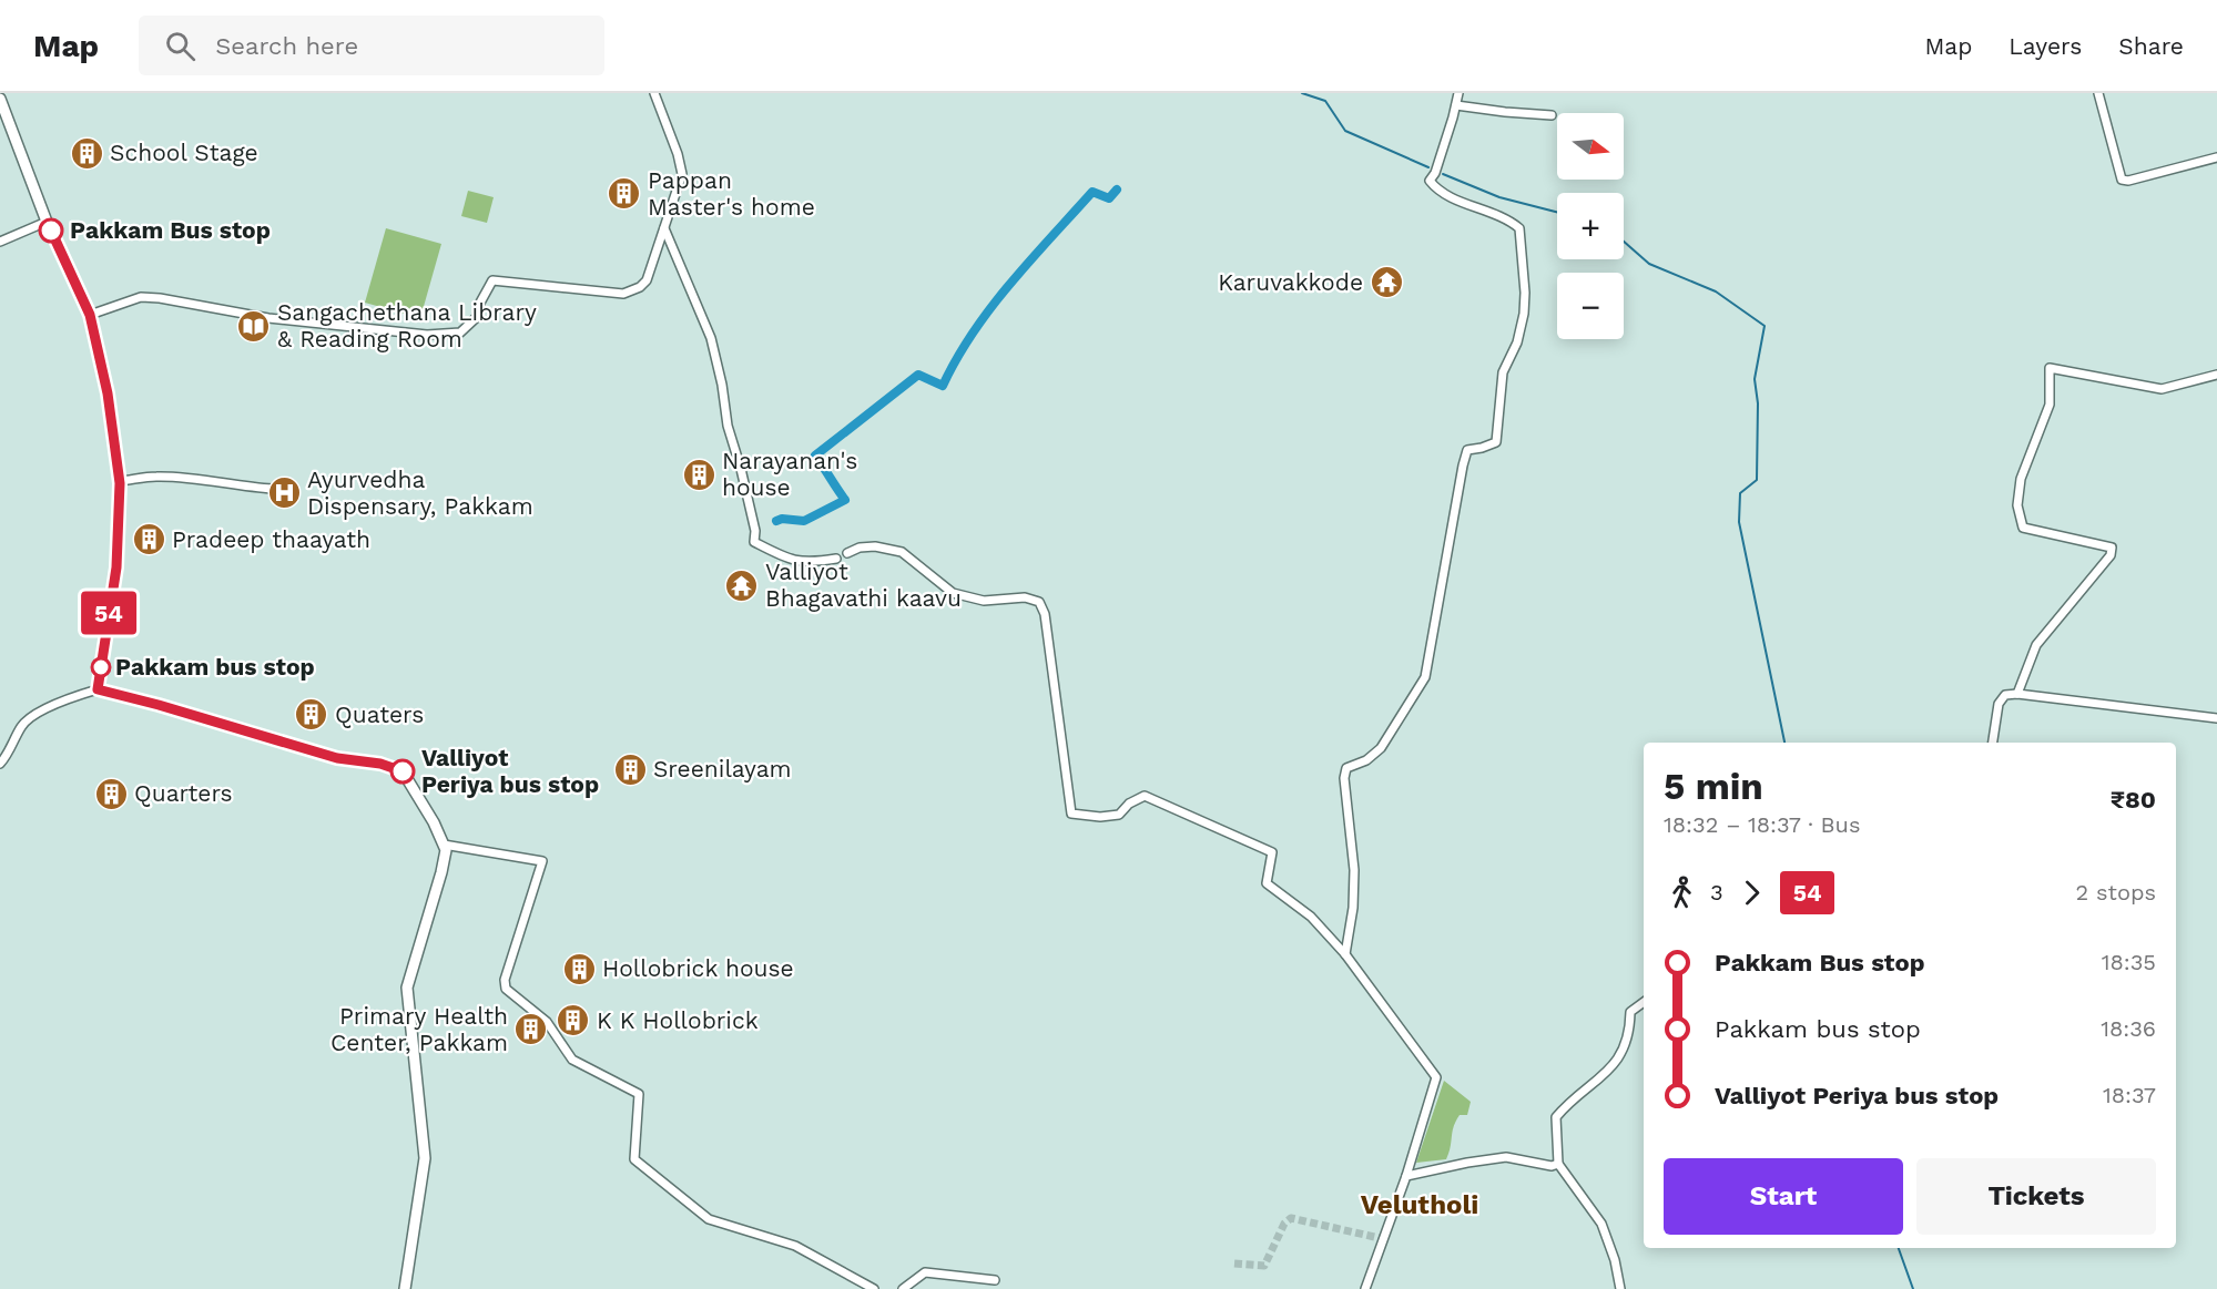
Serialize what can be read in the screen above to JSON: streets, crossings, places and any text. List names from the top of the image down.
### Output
{
  "districts": ["Velutholi"],
  "places": {
    "building": [
      "School Stage",
      "Pappan Master's home",
      "Narayanan's house",
      "Pradeep thaayath",
      "Quaters",
      "Sreenilayam",
      "Quarters",
      "Hollobrick house",
      "K K Hollobrick",
      "Primary Health Center, Pakkam"
    ],
    "other": ["Pakkam Bus stop", "Pakkam bus stop", "Valliyot Periya bus stop"],
    "temple": ["Karuvakkode", "Valliyot Bhagavathi kaavu"],
    "library": ["Sangachethana Library & Reading Room"],
    "hospital": ["Ayurvedha Dispensary, Pakkam"]
  },
  "lines": ["bus line 54"],
  "north": "right",
  "page": {
    "header": "Map",
    "search": "Search here",
    "nav": ["Map", "Layers", "Share"],
    "on_map": "54",
    "map_buttons": ["+", "−"],
    "heading": ["5 min", "18:32 – 18:37 · Bus", "₹80"],
    "legs": ["3", "54", "2 stops"],
    "list": [
      {
        "name": "Pakkam Bus stop",
        "value": "18:35"
      },
      {
        "name": "Pakkam bus stop",
        "value": "18:36"
      },
      {
        "name": "Valliyot Periya bus stop",
        "value": "18:37"
      }
    ],
    "buttons": ["Start", "Tickets"]
  }
}
